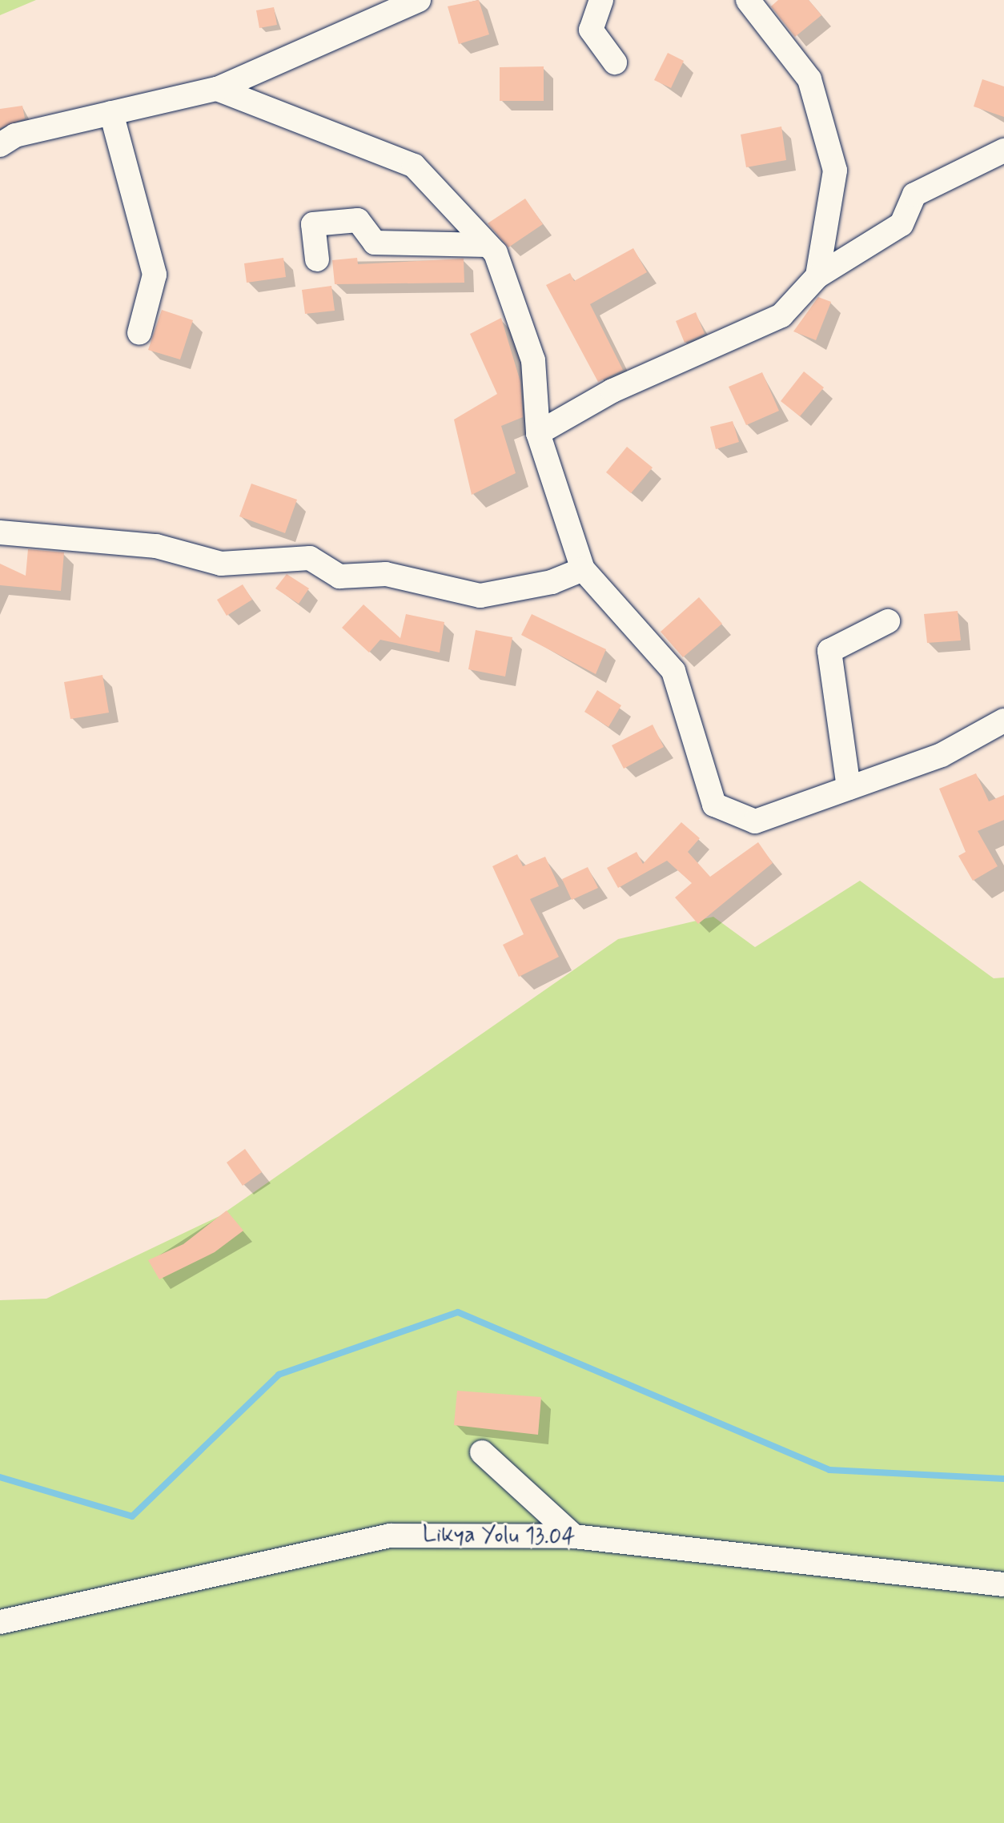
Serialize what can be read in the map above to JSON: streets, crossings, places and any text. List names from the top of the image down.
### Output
{
  "streets": {
    "street": ["Likya Yolu 13.04"]
  }
}
